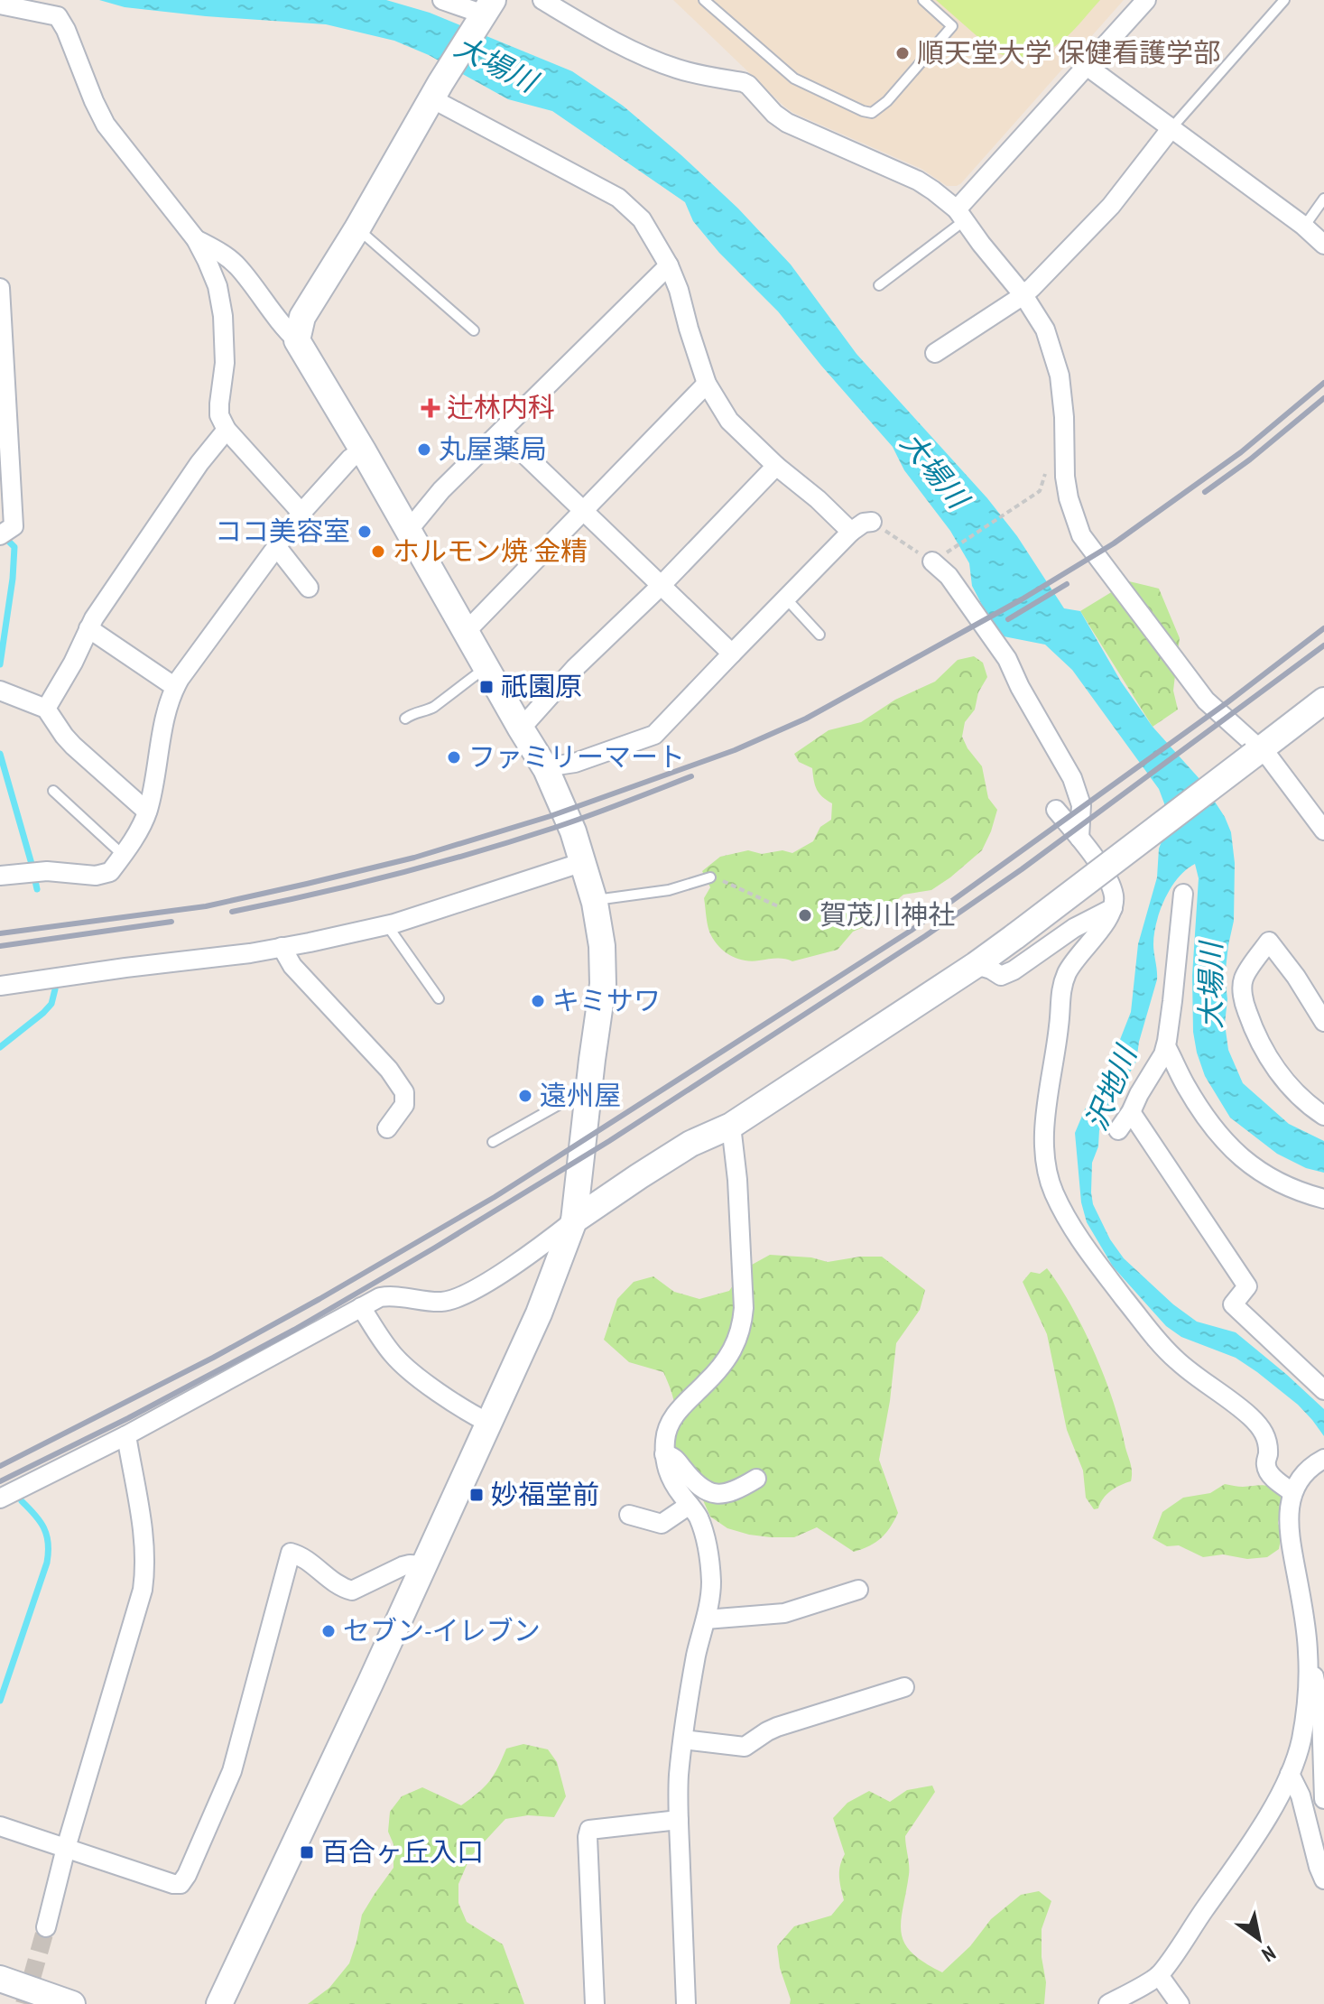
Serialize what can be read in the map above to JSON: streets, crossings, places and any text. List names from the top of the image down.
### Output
{
  "water": ["大場川", "沢地川"],
  "places": {
    "other": [
      "順天堂大学 保健看護学部",
      "丸屋薬局",
      "ココ美容室",
      "ホルモン焼 金精",
      "ファミリーマート",
      "賀茂川神社",
      "キミサワ",
      "遠州屋",
      "セブン-イレブン"
    ],
    "health": ["辻林内科"],
    "transit": ["祇園原", "妙福堂前", "百合ヶ丘入口"]
  },
  "north": "bottom right"
}
